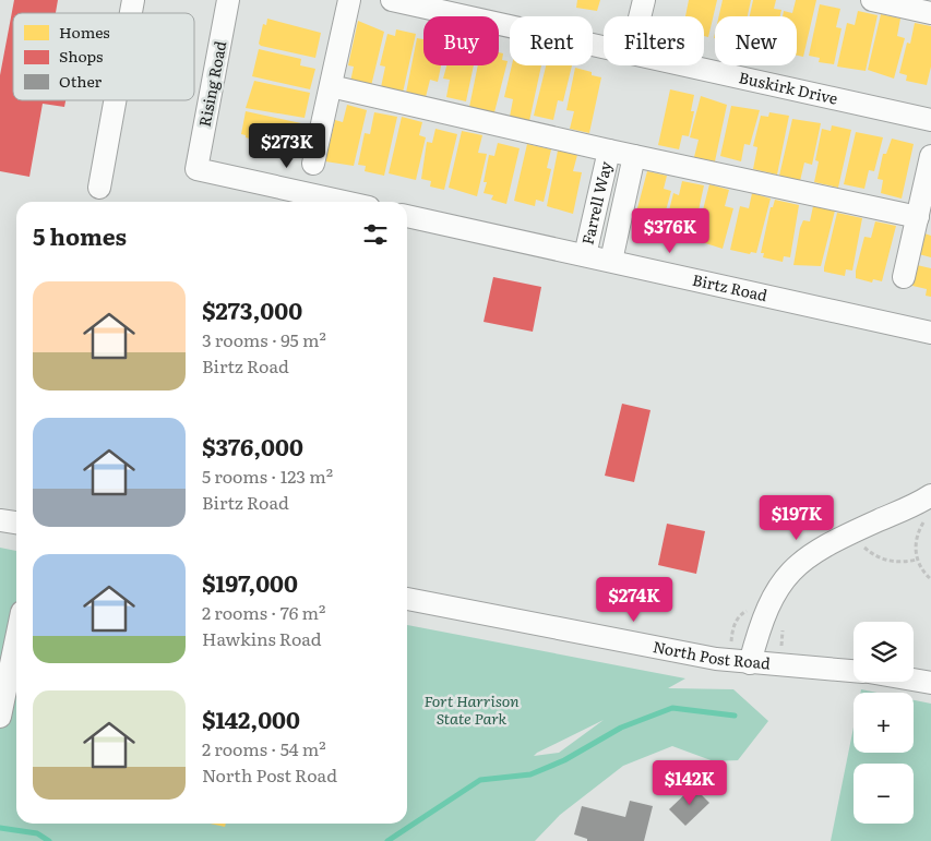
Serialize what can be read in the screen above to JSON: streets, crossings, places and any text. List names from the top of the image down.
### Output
{
  "streets": {
    "street": [
      "Rising Road",
      "Buskirk Drive",
      "Farrell Way",
      "Birtz Road",
      "North Post Road"
    ]
  },
  "crossings": [
    ["Farrell Way", "Birtz Road"]
  ],
  "parks": ["Fort Harrison State Park"],
  "legend": ["Homes", "Shops", "Other"],
  "page": {
    "chip": [
      "Buy",
      "Rent",
      "Filters",
      "New"
    ],
    "price": [
      "$273K",
      "$376K",
      "$197K",
      "$274K",
      "$142K"
    ],
    "heading": "5 homes",
    "list": [
      {
        "name": "$273,000",
        "note": "3 rooms · 95 m² · Birtz Road"
      },
      {
        "name": "$376,000",
        "note": "5 rooms · 123 m² · Birtz Road"
      },
      {
        "name": "$197,000",
        "note": "2 rooms · 76 m² · Hawkins Road"
      },
      {
        "name": "$142,000",
        "note": "2 rooms · 54 m² · North Post Road"
      }
    ],
    "map_buttons": ["+", "−"]
  }
}
